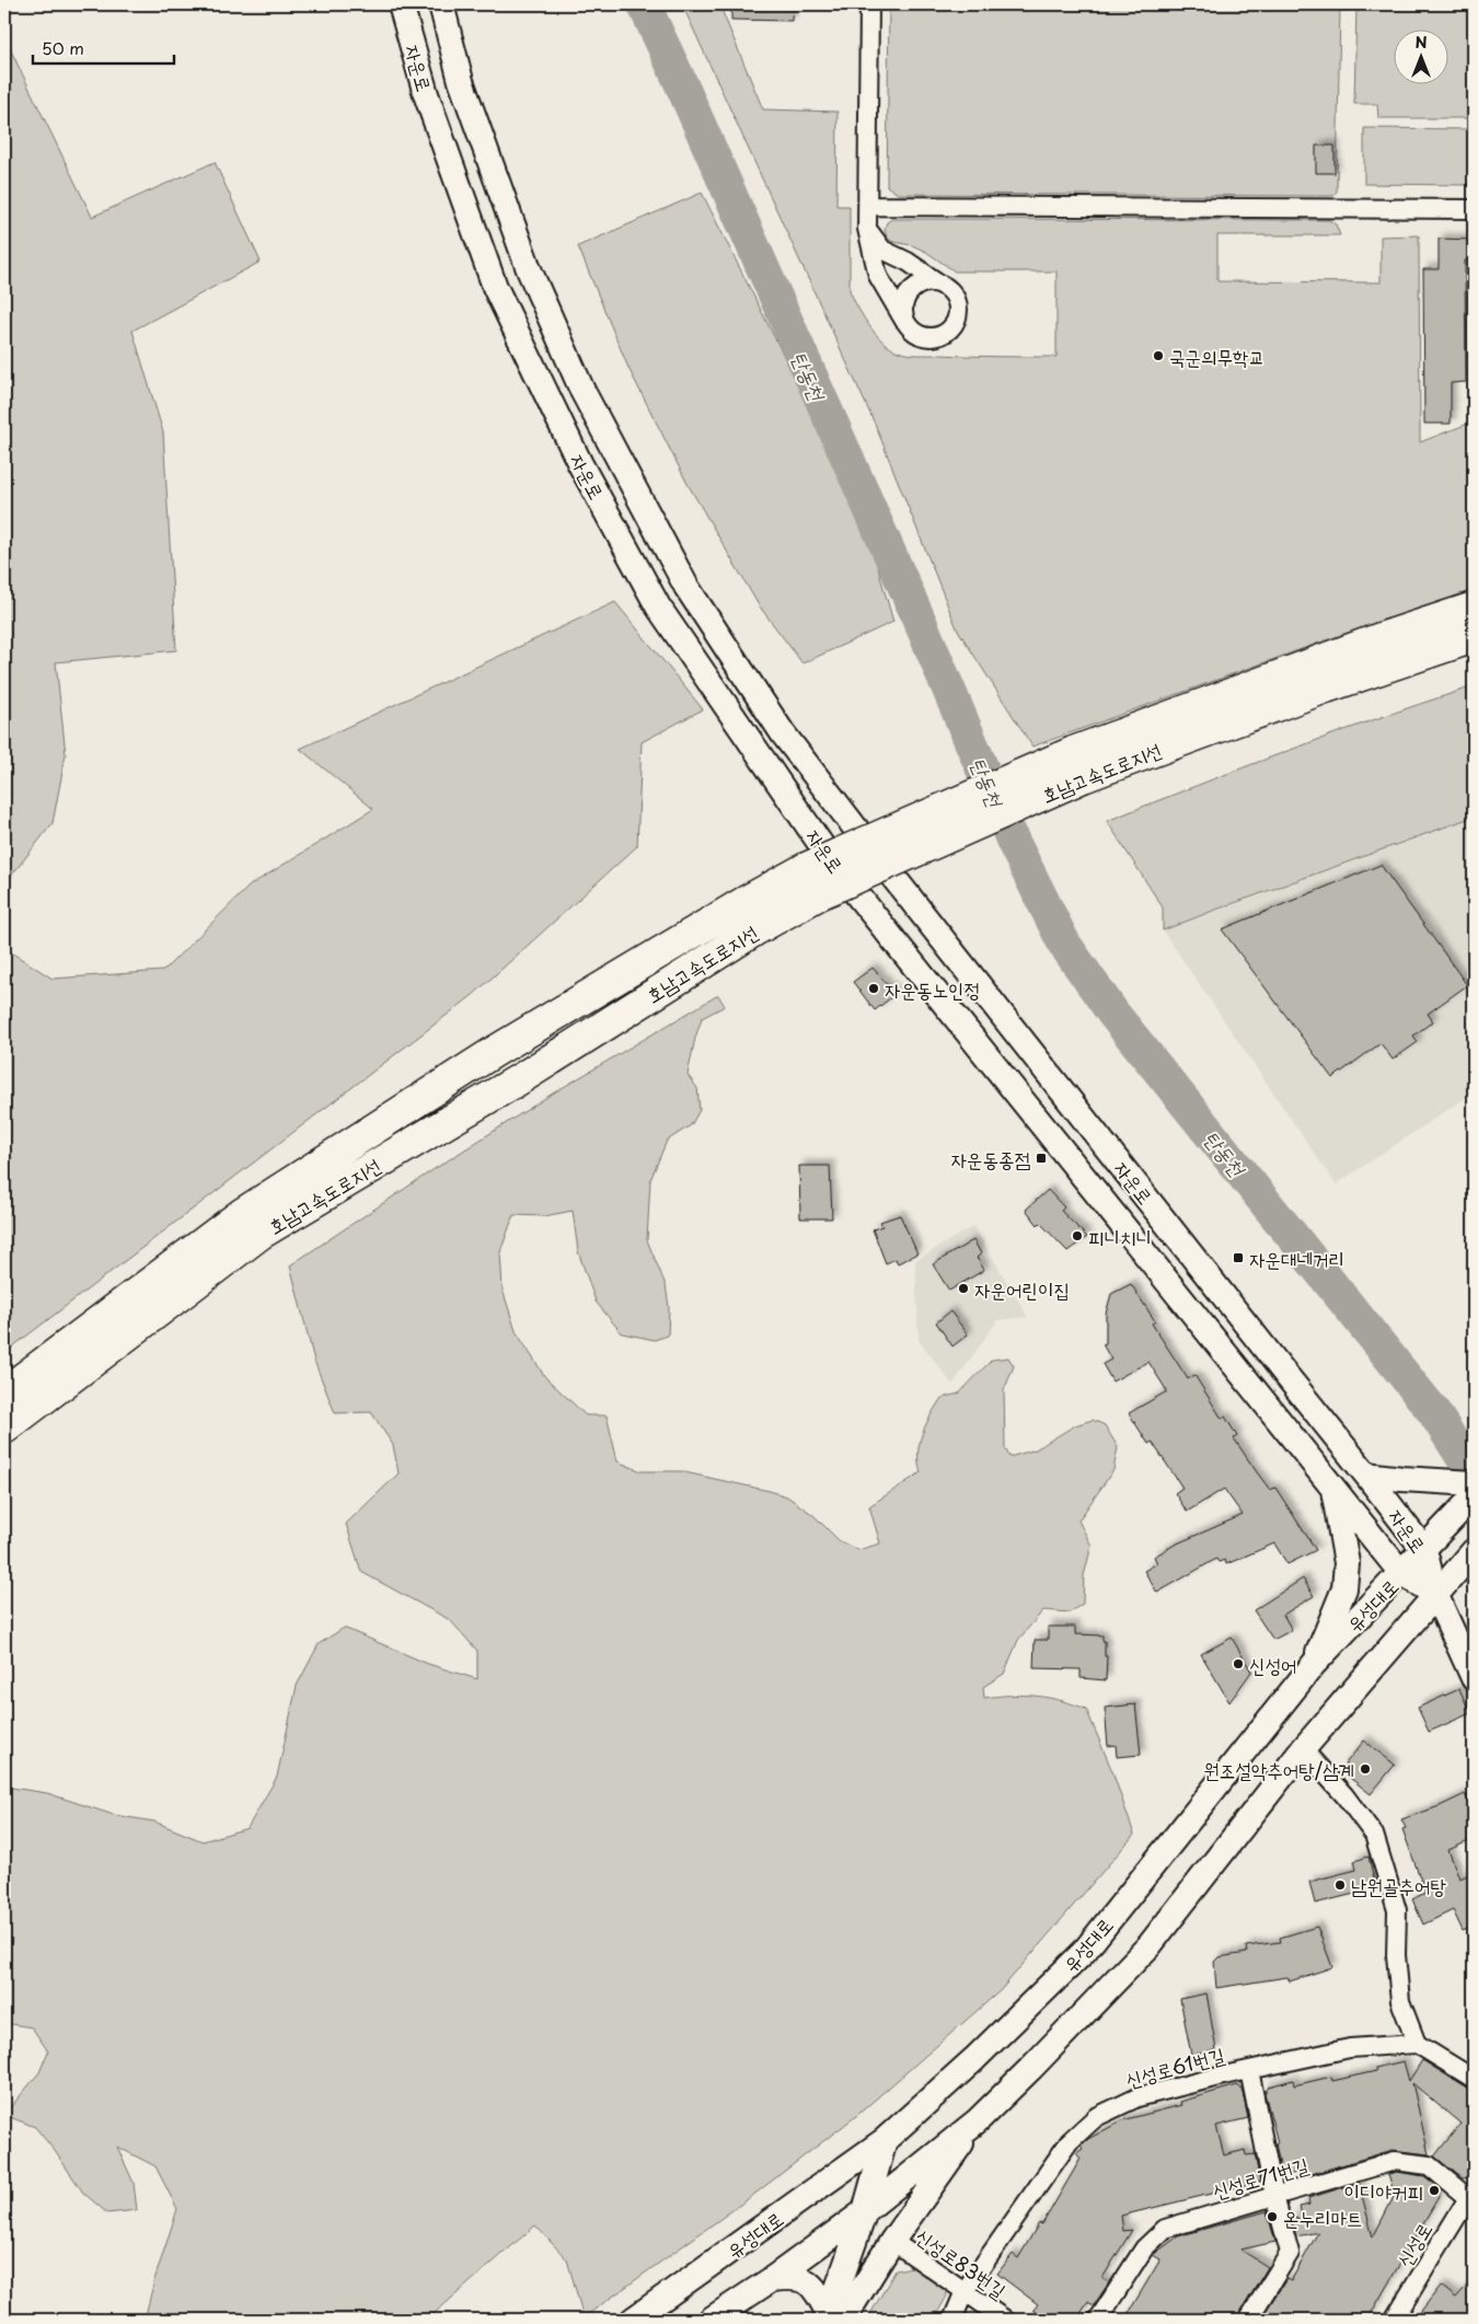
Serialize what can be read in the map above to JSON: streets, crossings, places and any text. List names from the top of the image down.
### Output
{
  "streets": {
    "highway": ["호남고속도로지선"],
    "street": [
      "자운로",
      "유성대로",
      "신성로61번길",
      "신성로71번길",
      "신성로",
      "신성로83번길"
    ]
  },
  "crossings": [
    ["자운로", "유성대로"],
    ["신성로61번길", "신성로83번길"],
    ["신성로71번길", "신성로"]
  ],
  "water": ["탄동천"],
  "places": {
    "other": [
      "국군의무학교",
      "자운동노인정",
      "피니치니",
      "자운어린이집",
      "신성어",
      "원조설악추어탕/삼계",
      "남원골추어탕",
      "이디야커피",
      "온누리마트"
    ],
    "transit": ["자운동종점", "자운대네거리"]
  },
  "scale_bar": "50 m",
  "north": "top"
}
